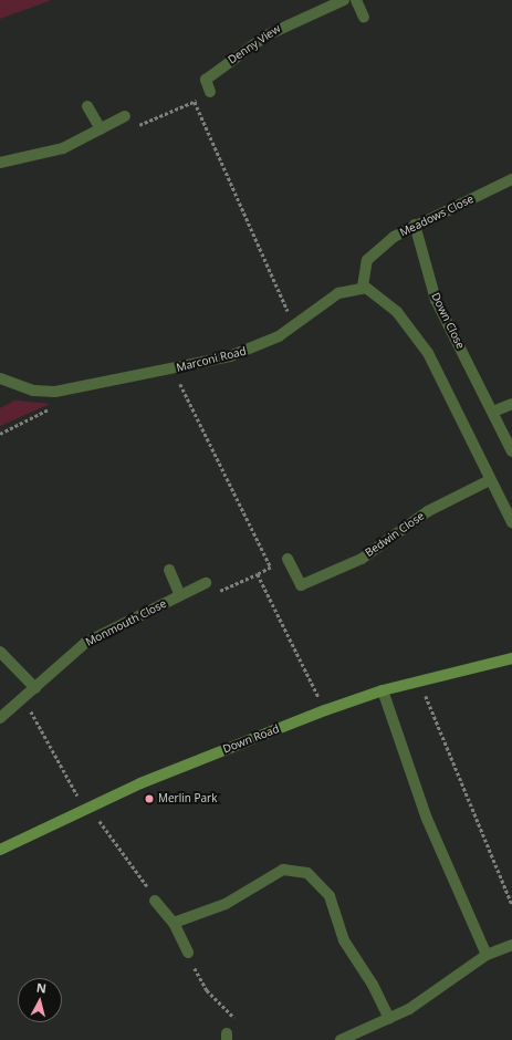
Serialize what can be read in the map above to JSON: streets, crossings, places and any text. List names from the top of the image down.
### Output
{
  "streets": {
    "street": [
      "Denny View",
      "Meadows Close",
      "Down Close",
      "Marconi Road",
      "Bedwin Close",
      "Monmouth Close",
      "Down Road"
    ]
  },
  "crossings": [
    ["Meadows Close", "Down Close"],
    ["Meadows Close", "Marconi Road"]
  ],
  "places": ["Merlin Park"],
  "north": "top"
}
